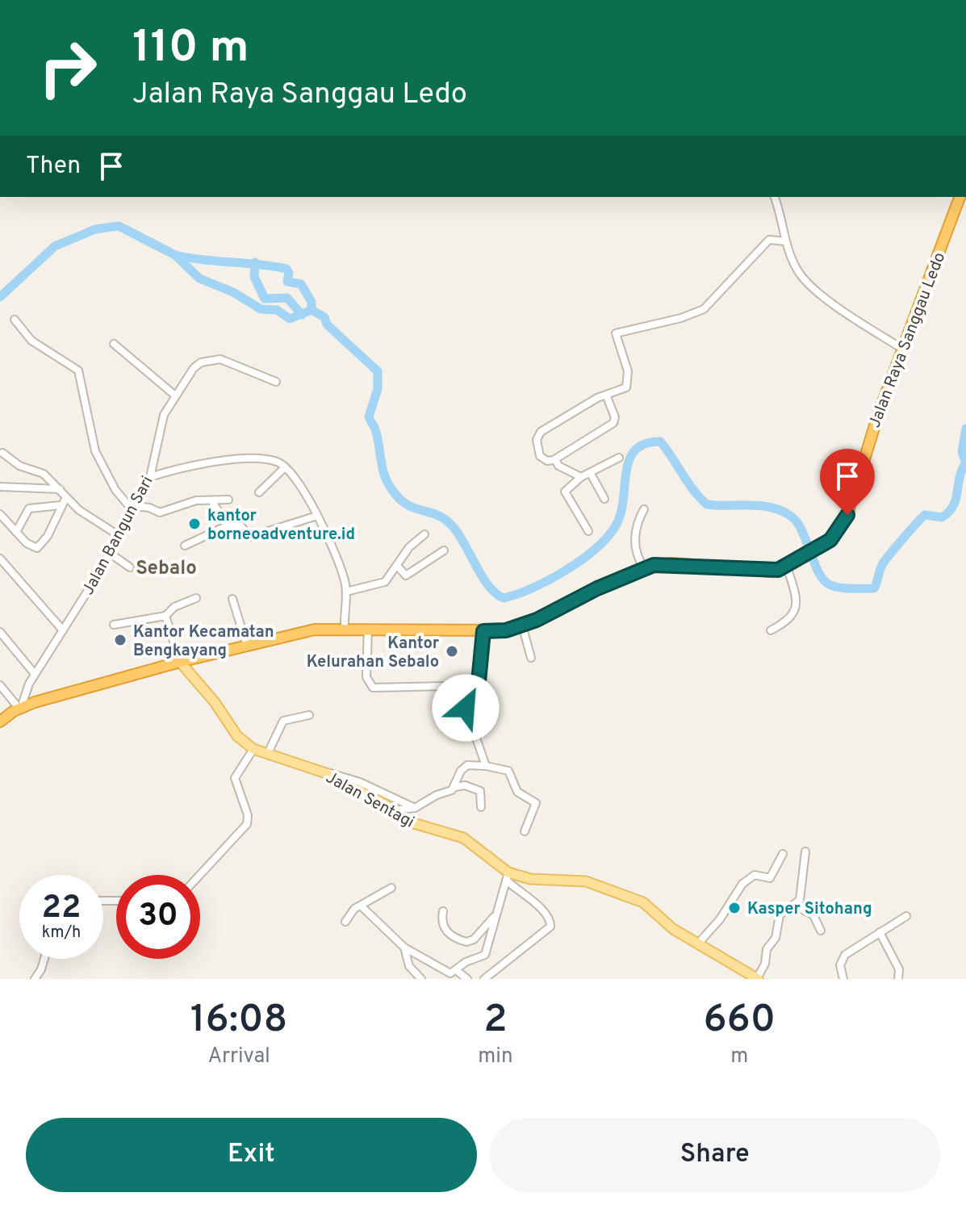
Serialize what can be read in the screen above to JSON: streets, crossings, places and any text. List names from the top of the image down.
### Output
{
  "streets": {
    "highway": ["Jalan Raya Sanggau Ledo"],
    "main road": ["Jalan Sentagi"],
    "street": ["Jalan Bangun Sari"]
  },
  "crossings": [
    ["Jalan Raya Sanggau Ledo", "Jalan Bangun Sari"],
    ["Jalan Raya Sanggau Ledo", "Jalan Sentagi"]
  ],
  "districts": ["Sebalo"],
  "places": [
    "kantor borneoadventure.id",
    "Kantor Kecamatan Bengkayang",
    "Kantor Kelurahan Sebalo",
    "Kasper Sitohang"
  ],
  "page": {
    "turn": ["110 m", "Jalan Raya Sanggau Ledo"],
    "then": "Then",
    "speed": "22 km/h",
    "limit": "30",
    "eta": [
      "16:08",
      "Arrival",
      "2",
      "min",
      "660",
      "m"
    ],
    "buttons": ["Exit", "Share"]
  }
}
